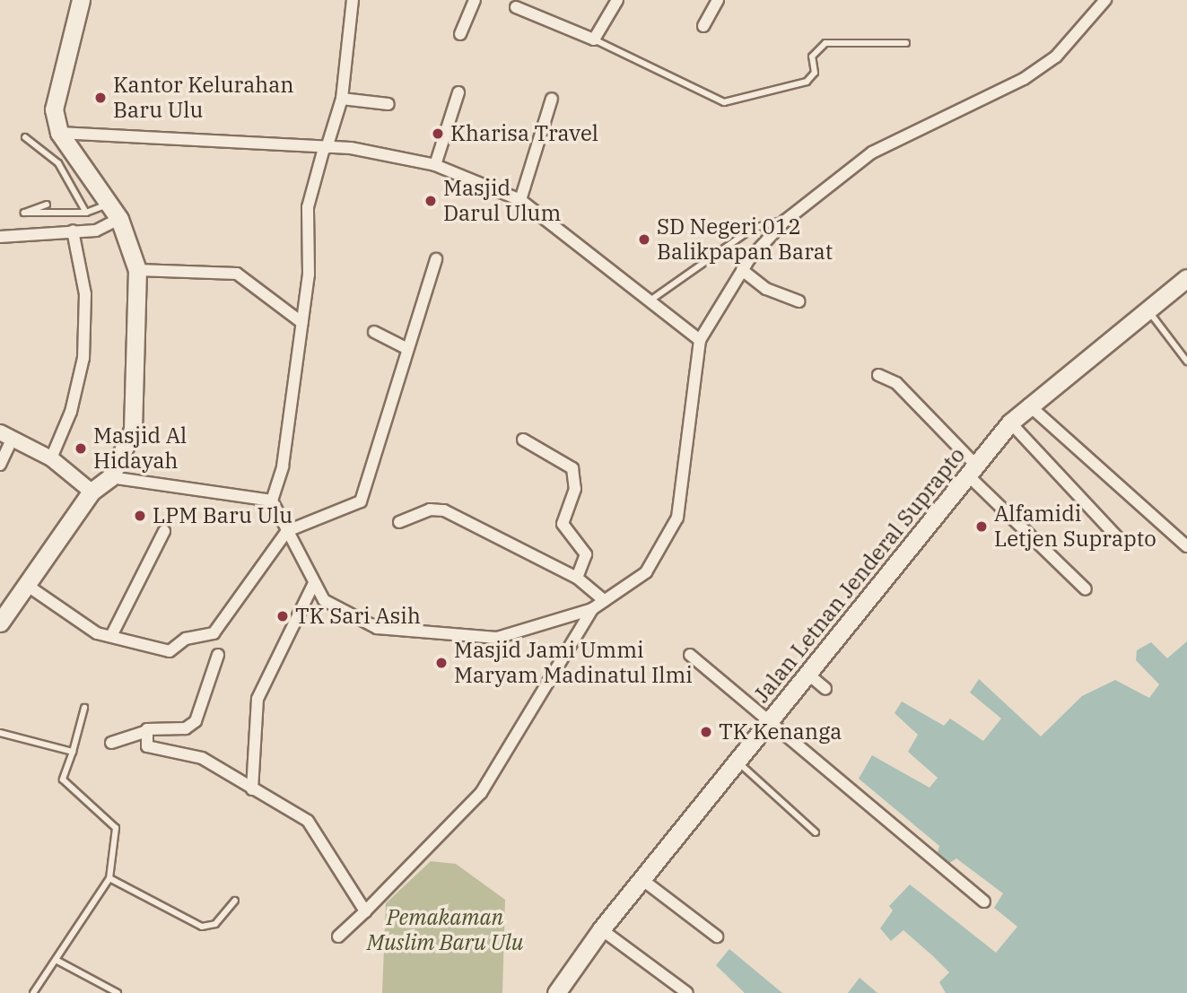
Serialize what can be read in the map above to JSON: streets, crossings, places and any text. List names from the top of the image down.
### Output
{
  "streets": {
    "main road": ["Jalan Letnan Jenderal Suprapto"]
  },
  "parks": ["Pemakaman Muslim Baru Ulu"],
  "places": [
    "Kantor Kelurahan Baru Ulu",
    "Kharisa Travel",
    "Masjid Darul Ulum",
    "SD Negeri 012 Balikpapan Barat",
    "Masjid Al Hidayah",
    "LPM Baru Ulu",
    "Alfamidi Letjen Suprapto",
    "TK Sari Asih",
    "Masjid Jami Ummi Maryam Madinatul Ilmi",
    "TK Kenanga"
  ]
}
